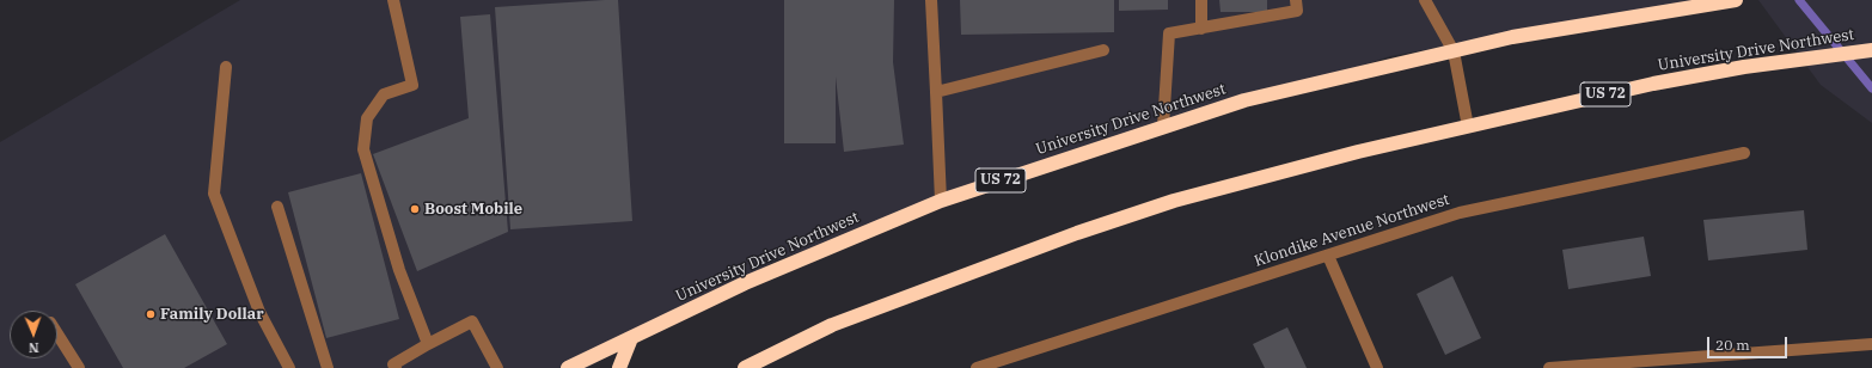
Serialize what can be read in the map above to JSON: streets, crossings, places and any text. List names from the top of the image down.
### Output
{
  "streets": {
    "highway": ["University Drive Northwest", "US 72"],
    "street": ["Klondike Avenue Northwest"]
  },
  "places": ["Boost Mobile", "Family Dollar"],
  "scale_bar": "20 m",
  "north": "bottom"
}
